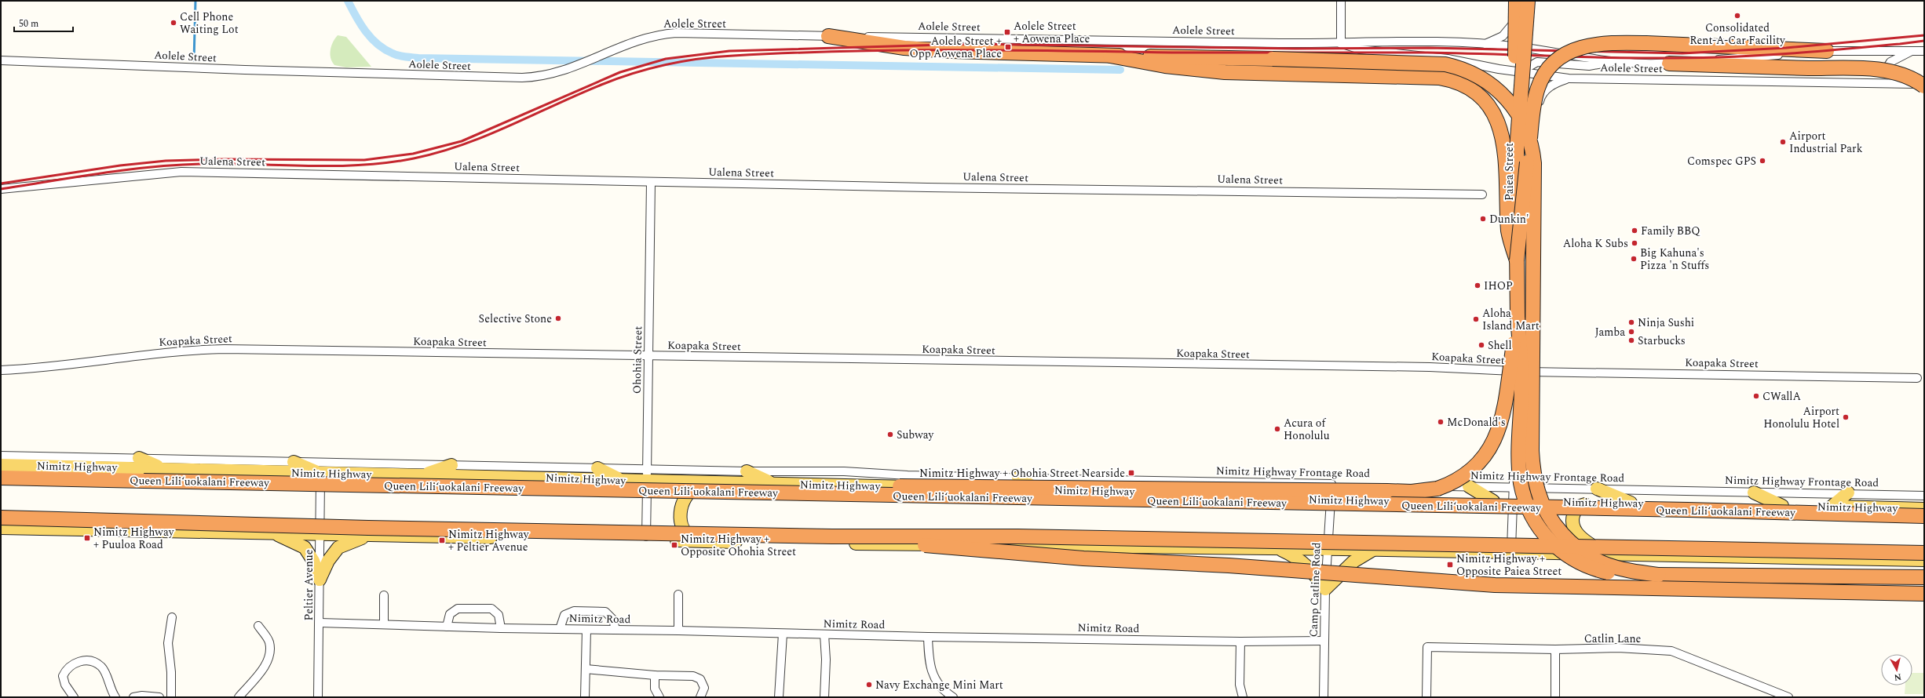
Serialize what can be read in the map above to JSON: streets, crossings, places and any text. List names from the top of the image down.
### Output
{
  "streets": {
    "highway": ["Queen Liliʻuokalani Freeway"],
    "main road": ["Nimitz Highway"],
    "street": [
      "Aolele Street",
      "Ualena Street",
      "Paiea Street",
      "Koapaka Street",
      "Ohohia Street",
      "Nimitz Highway Frontage Road",
      "Peltier Avenue",
      "Camp Catline Road",
      "Nimitz Road",
      "Catlin Lane"
    ]
  },
  "crossings": [
    ["Aolele Street", "Paiea Street"],
    ["Ualena Street", "Ohohia Street"],
    ["Paiea Street", "Koapaka Street"],
    ["Paiea Street", "Nimitz Highway"],
    ["Paiea Street", "Nimitz Highway Frontage Road"],
    ["Koapaka Street", "Ohohia Street"],
    ["Ohohia Street", "Nimitz Highway"],
    ["Ohohia Street", "Nimitz Highway Frontage Road"],
    ["Nimitz Highway", "Nimitz Highway Frontage Road"],
    ["Nimitz Highway", "Peltier Avenue"],
    ["Nimitz Highway", "Camp Catline Road"],
    ["Nimitz Highway Frontage Road", "Camp Catline Road"],
    ["Peltier Avenue", "Nimitz Road"],
    ["Camp Catline Road", "Nimitz Road"]
  ],
  "places": {
    "other": [
      "Consolidated Rent-A-Car Facility",
      "Cell Phone Waiting Lot",
      "Airport Industrial Park",
      "Comspec GPS",
      "Dunkin'",
      "Family BBQ",
      "Aloha K Subs",
      "Big Kahuna's Pizza 'n Stuffs",
      "IHOP",
      "Selective Stone",
      "Aloha Island Mart",
      "Ninja Sushi",
      "Jamba",
      "Starbucks",
      "Shell",
      "CWallA",
      "Airport Honolulu Hotel",
      "McDonald's",
      "Acura of Honolulu",
      "Subway",
      "Navy Exchange Mini Mart"
    ],
    "transit": [
      "Aolele Street + Aowena Place",
      "Aolele Street + Opp Aowena Place",
      "Nimitz Highway + Ohohia Street Nearside",
      "Nimitz Highway + Puuloa Road",
      "Nimitz Highway + Peltier Avenue",
      "Nimitz Highway + Opposite Ohohia Street",
      "Nimitz Highway + Opposite Paiea Street"
    ]
  },
  "scale_bar": "50 m",
  "north": "bottom"
}
